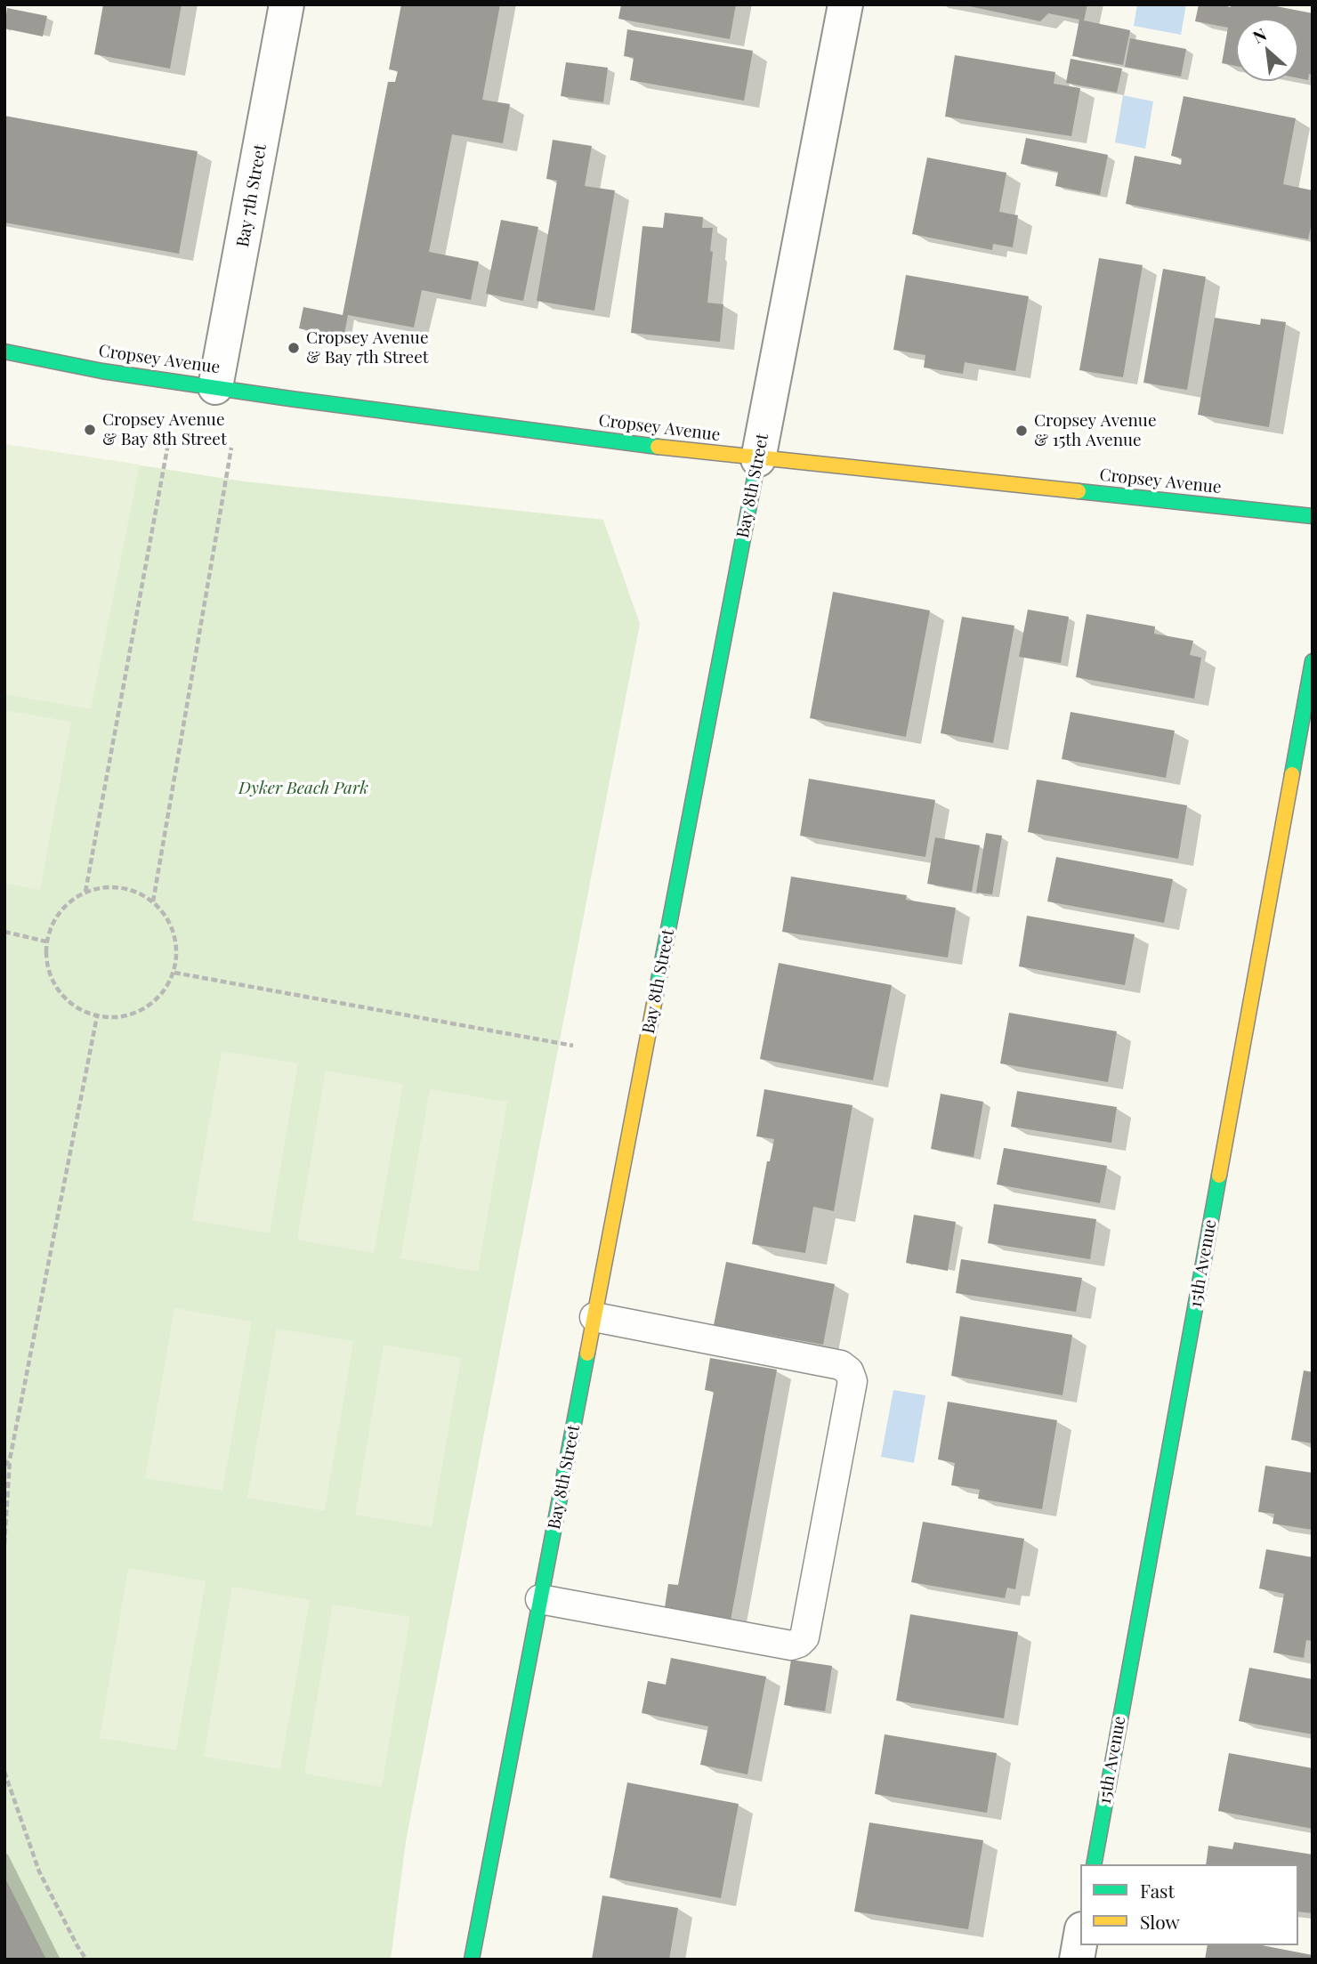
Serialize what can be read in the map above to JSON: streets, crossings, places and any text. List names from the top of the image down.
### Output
{
  "streets": {
    "main road": ["Cropsey Avenue", "Bay 8th Street", "15th Avenue"],
    "street": ["Bay 7th Street"]
  },
  "crossings": [
    ["Bay 7th Street", "Cropsey Avenue"],
    ["Cropsey Avenue", "Bay 8th Street"]
  ],
  "parks": ["Dyker Beach Park"],
  "places": ["Cropsey Avenue & Bay 7th Street", "Cropsey Avenue & Bay 8th Street", "Cropsey Avenue & 15th Avenue"],
  "legend": ["Fast", "Slow"],
  "north": "top left"
}
